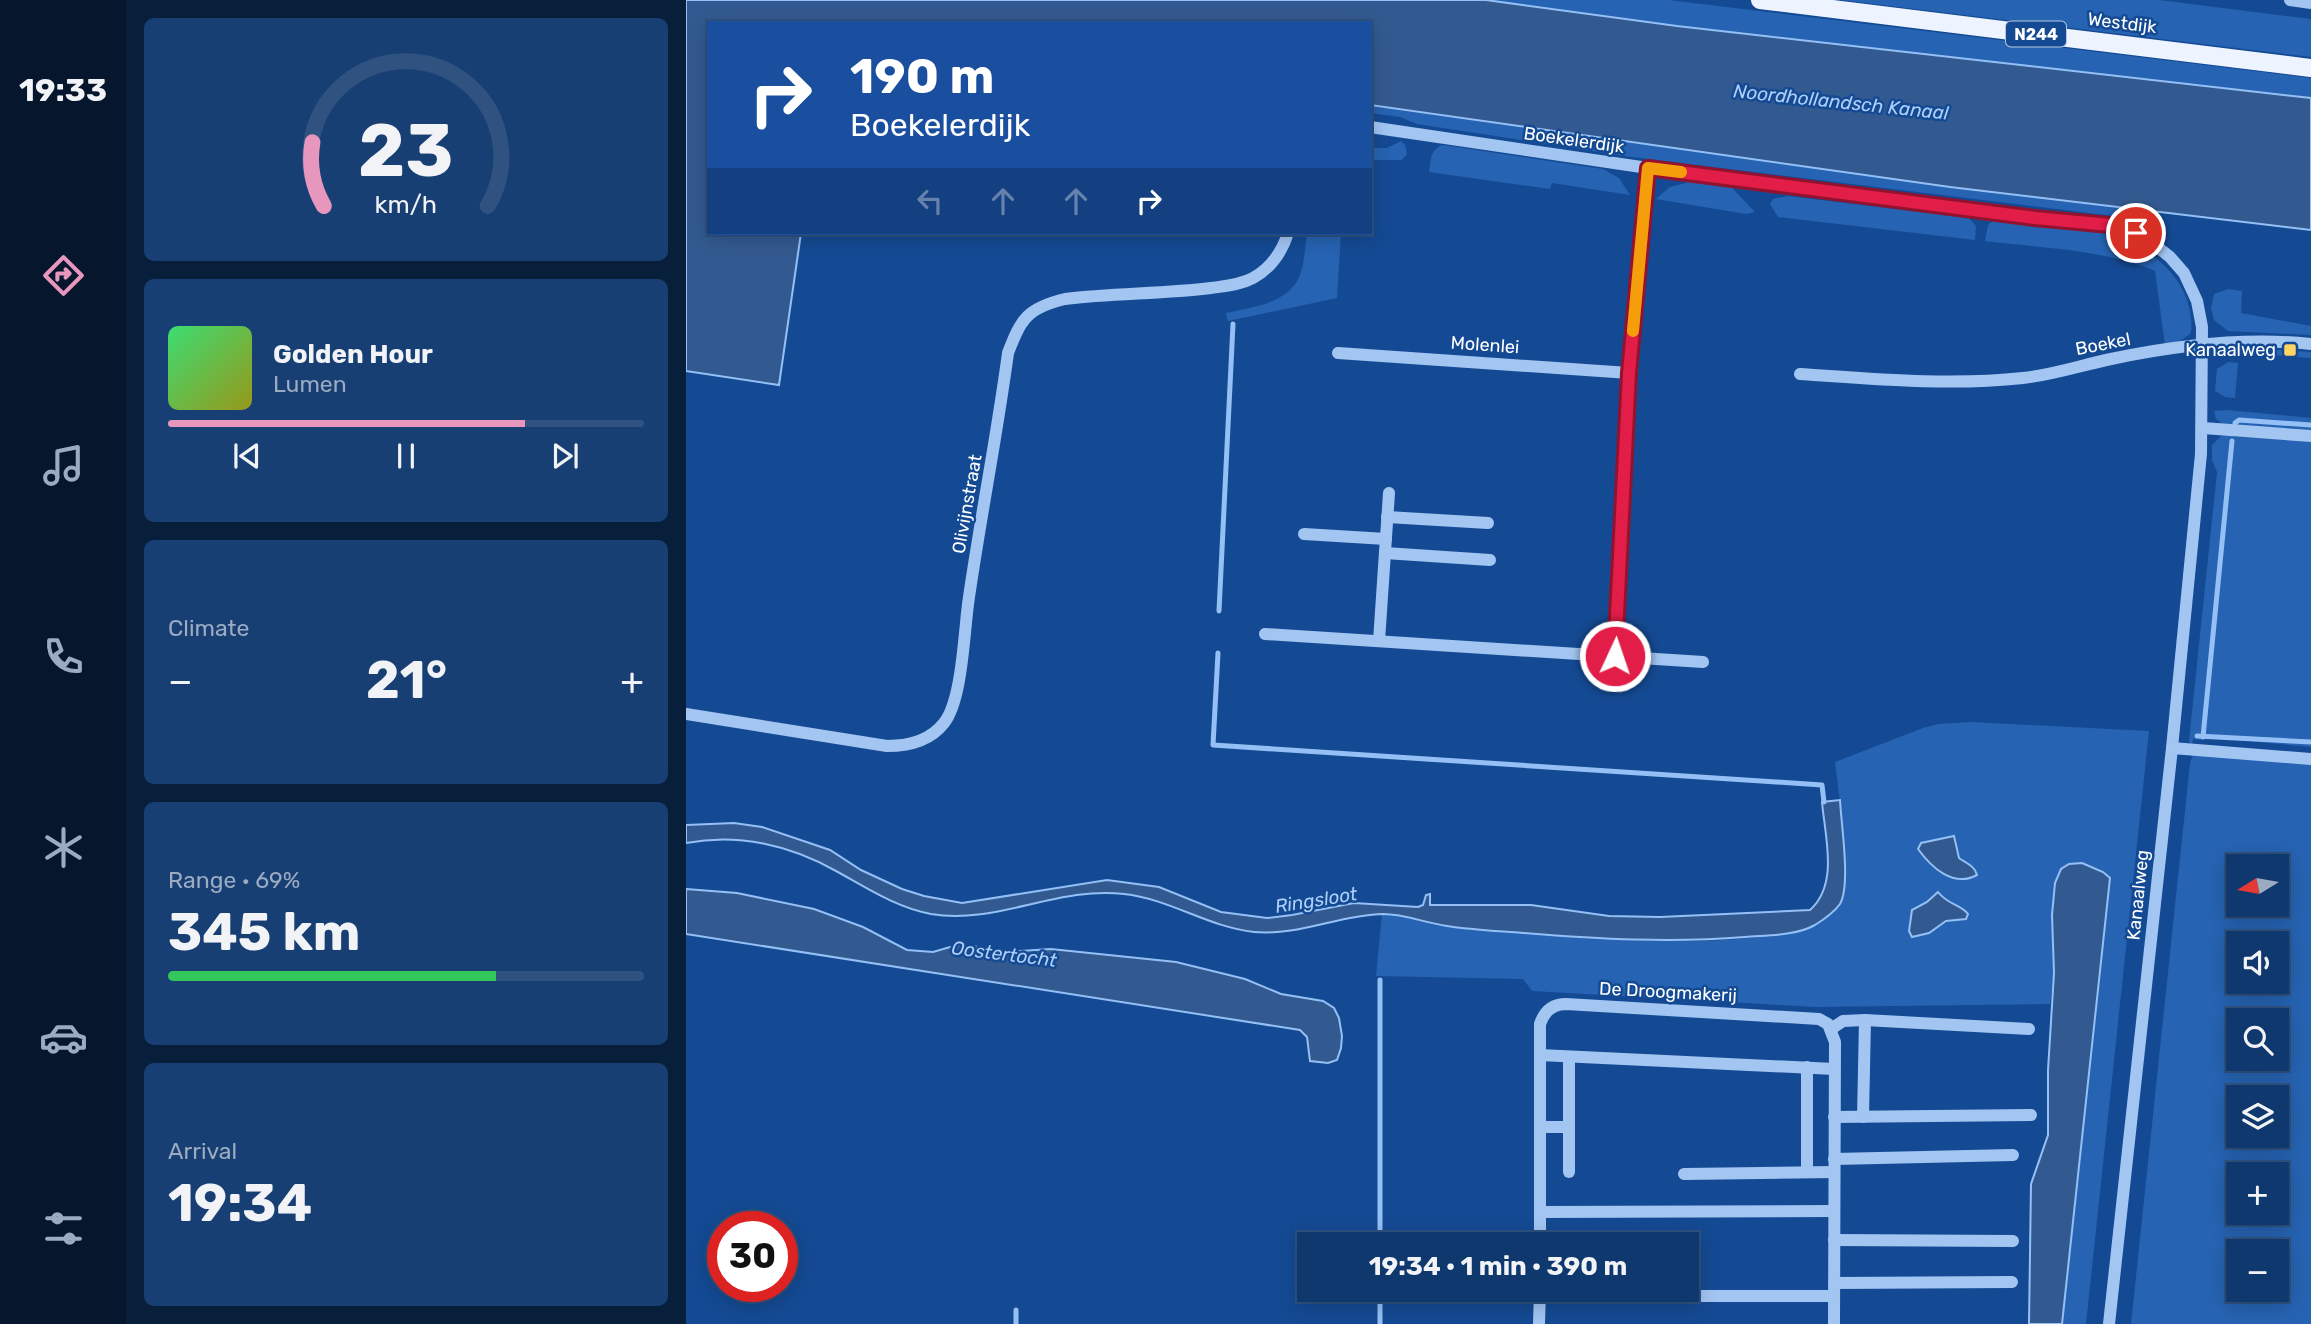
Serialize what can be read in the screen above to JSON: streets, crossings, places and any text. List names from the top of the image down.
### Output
{
  "streets": {
    "main road": ["Westdijk", "N244"],
    "street": [
      "Boekelerdijk",
      "Boekel",
      "Molenlei",
      "Olivijnstraat",
      "Kanaalweg",
      "De Droogmakerij"
    ]
  },
  "crossings": [
    ["Boekelerdijk", "Boekel"],
    ["Boekelerdijk", "Kanaalweg"],
    ["Boekel", "Kanaalweg"]
  ],
  "water": ["Noordhollandsch Kanaal", "Ringsloot", "Oostertocht"],
  "places": {
    "transit": ["Kanaalweg"]
  },
  "north": "left",
  "page": {
    "tabs": "19:33",
    "turn": ["190 m", "Boekelerdijk"],
    "song": ["Golden Hour", "Lumen"],
    "tile": [
      "Climate",
      ["Range · 69%", "345 km"],
      ["Arrival", "19:34"]
    ],
    "heat": ["−", "21°", "+"],
    "map_buttons": ["+", "−"],
    "limit": "30",
    "trip": "19:34 · 1 min · 390 m",
    "gauge": ["23", "km/h"]
  }
}
